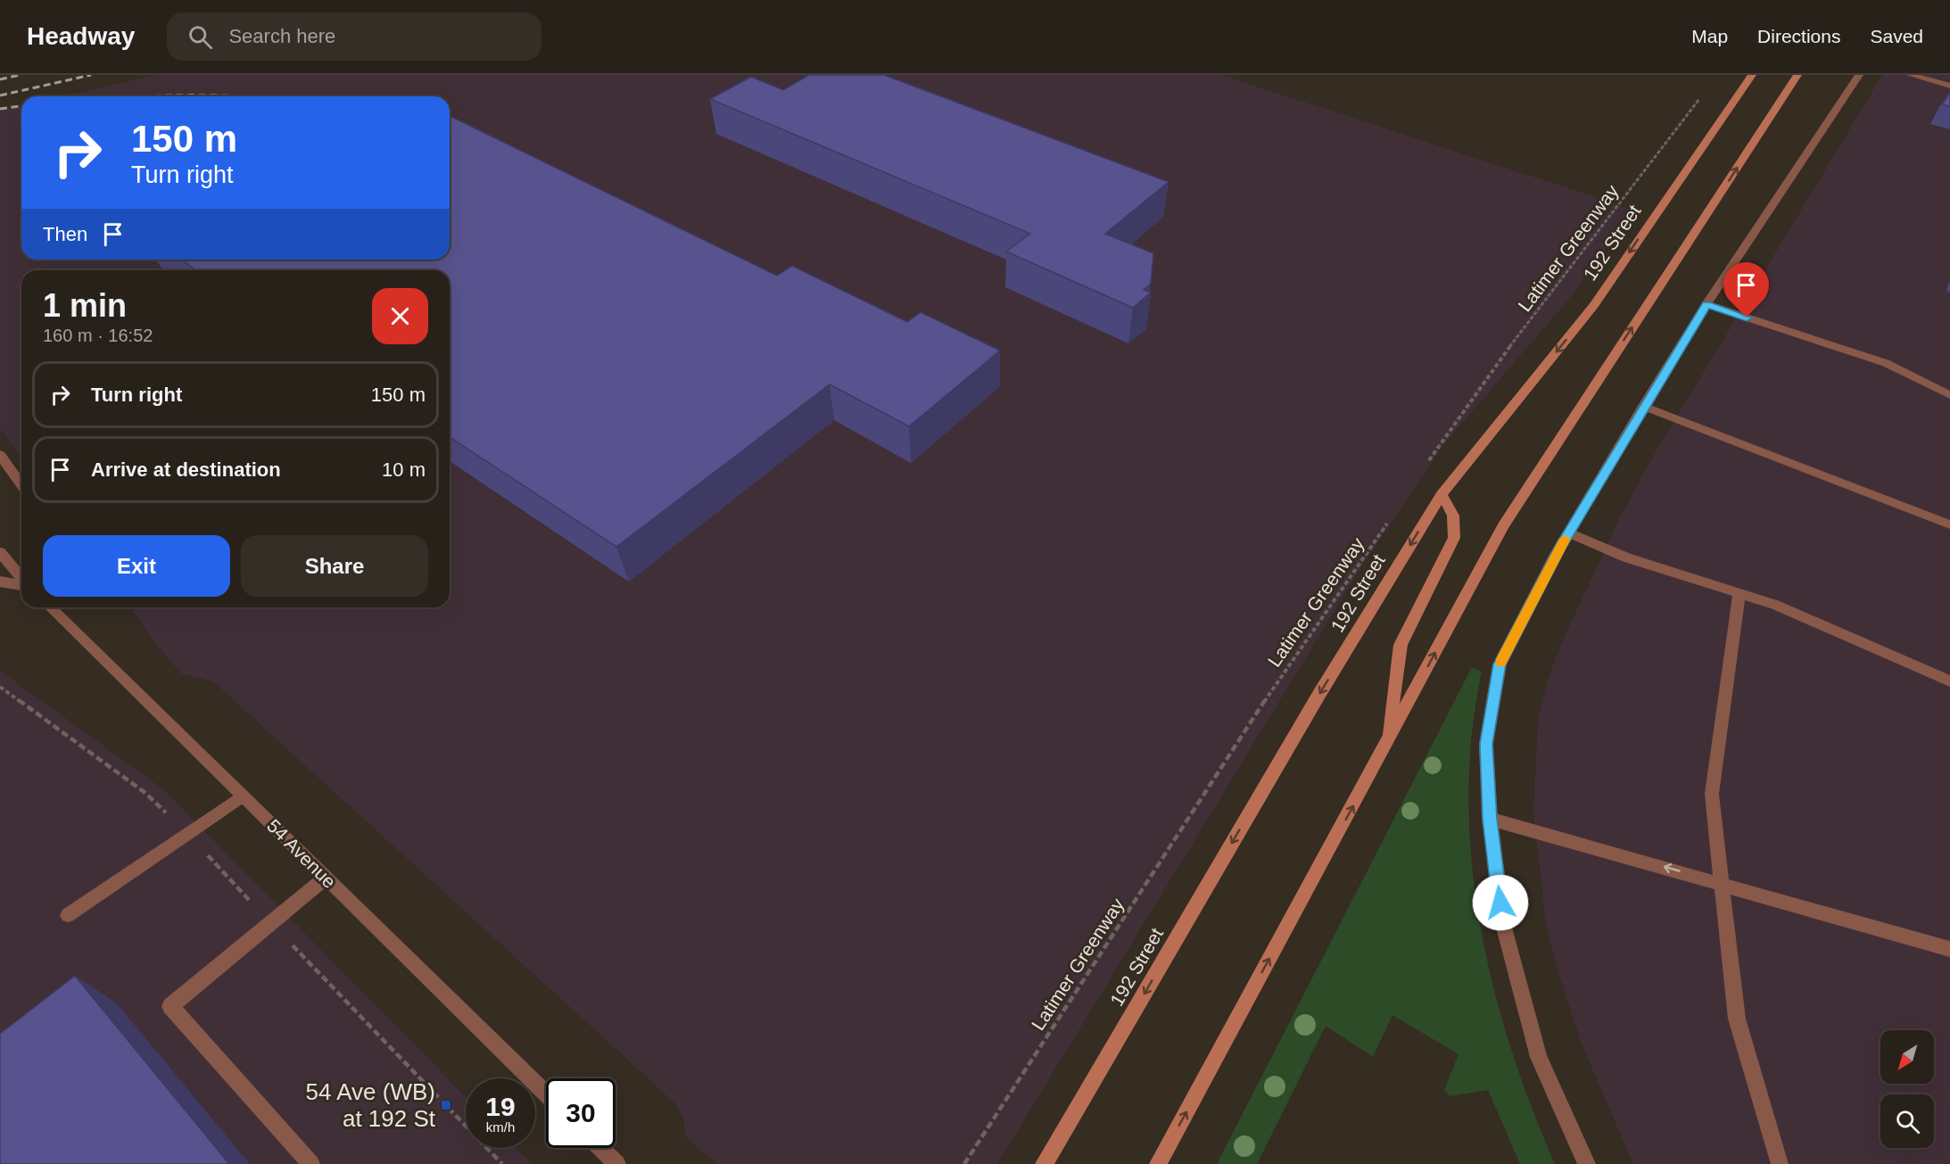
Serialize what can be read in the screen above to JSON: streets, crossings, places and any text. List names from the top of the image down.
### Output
{
  "streets": {
    "main road": ["192 Street"],
    "street": ["54 Avenue"],
    "path": ["Latimer Greenway"]
  },
  "places": {
    "transit": ["54 Ave (WB) at 192 St"]
  },
  "north": "bottom left",
  "page": {
    "header": "Headway",
    "search": "Search here",
    "nav": ["Map", "Directions", "Saved"],
    "turn": ["150 m", "Turn right"],
    "then": "Then",
    "heading": ["1 min", "160 m · 16:52"],
    "list": [
      {
        "name": "Turn right",
        "value": "150 m"
      },
      {
        "name": "Arrive at destination",
        "value": "10 m"
      }
    ],
    "buttons": ["Exit", "Share"],
    "speed": "19 km/h",
    "limit": "30"
  }
}
